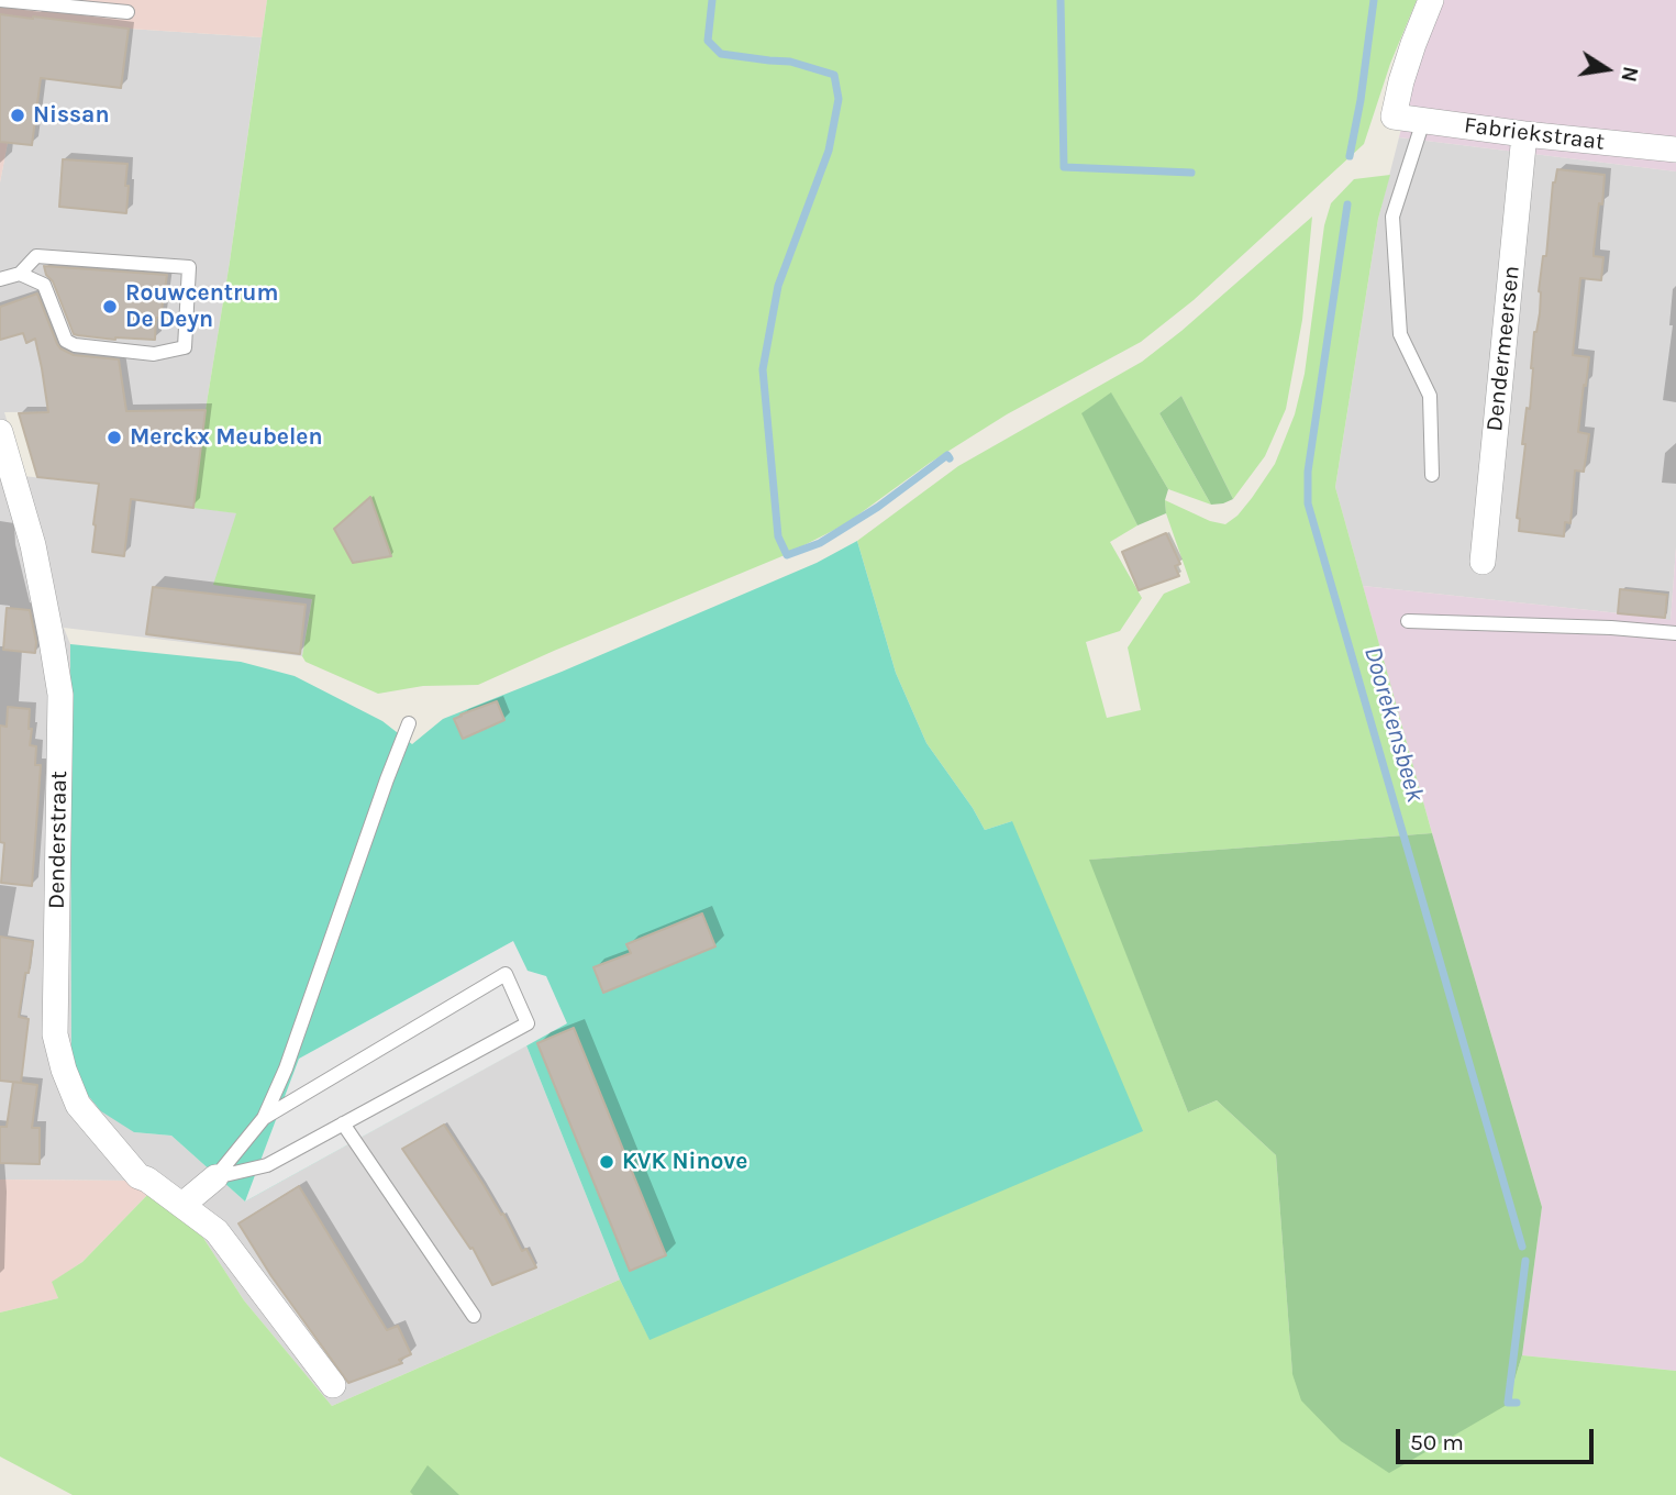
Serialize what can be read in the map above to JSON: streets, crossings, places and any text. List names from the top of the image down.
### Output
{
  "streets": {
    "street": ["Fabriekstraat", "Dendermeersen", "Denderstraat"]
  },
  "crossings": [
    ["Fabriekstraat", "Dendermeersen"]
  ],
  "water": ["Doorekensbeek"],
  "places": [
    "Nissan",
    "Rouwcentrum De Deyn",
    "Merckx Meubelen",
    "KVK Ninove"
  ],
  "scale_bar": "50 m",
  "north": "right"
}
